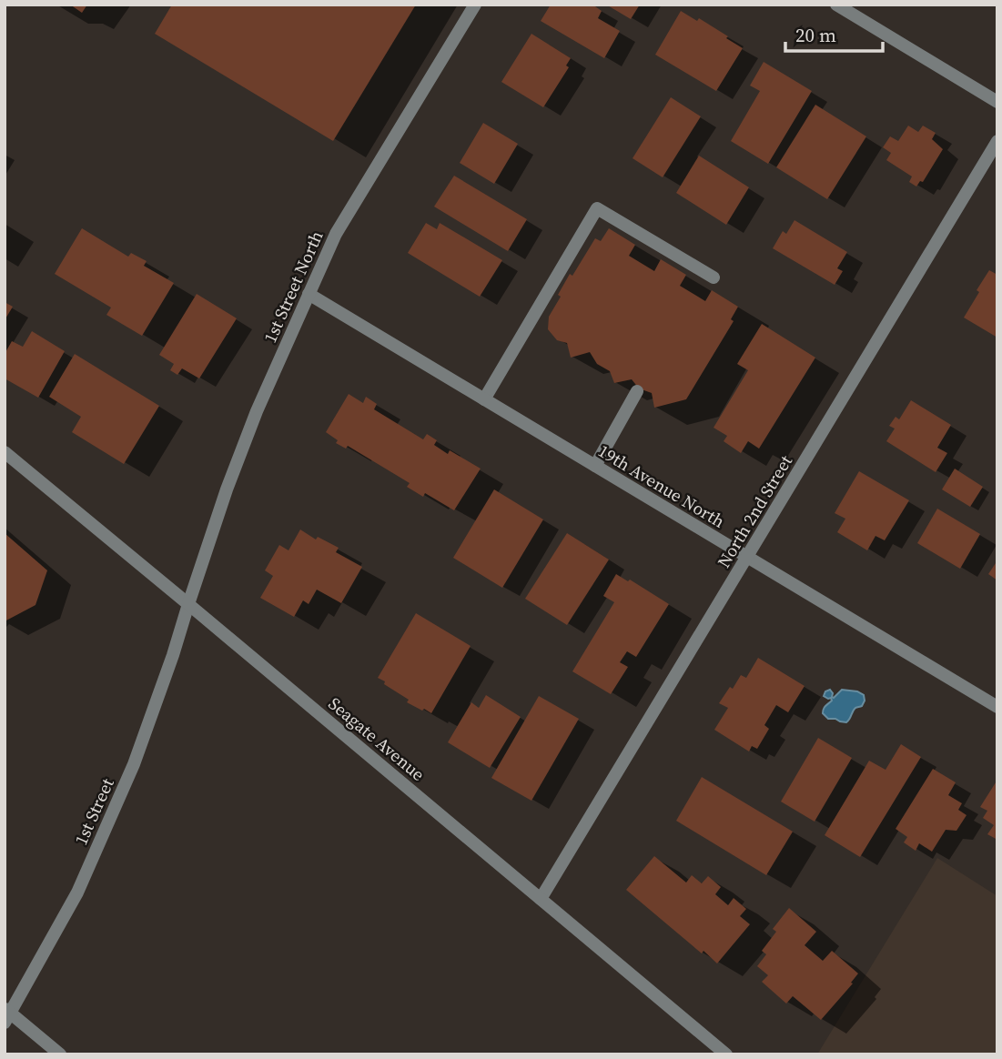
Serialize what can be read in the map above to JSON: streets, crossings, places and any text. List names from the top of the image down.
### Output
{
  "streets": {
    "street": [
      "1st Street North",
      "19th Avenue North",
      "North 2nd Street",
      "Seagate Avenue",
      "1st Street"
    ]
  },
  "crossings": [
    ["1st Street North", "19th Avenue North"],
    ["1st Street North", "Seagate Avenue"],
    ["1st Street North", "1st Street"],
    ["19th Avenue North", "North 2nd Street"],
    ["North 2nd Street", "Seagate Avenue"],
    ["Seagate Avenue", "1st Street"]
  ],
  "scale_bar": "20 m"
}
